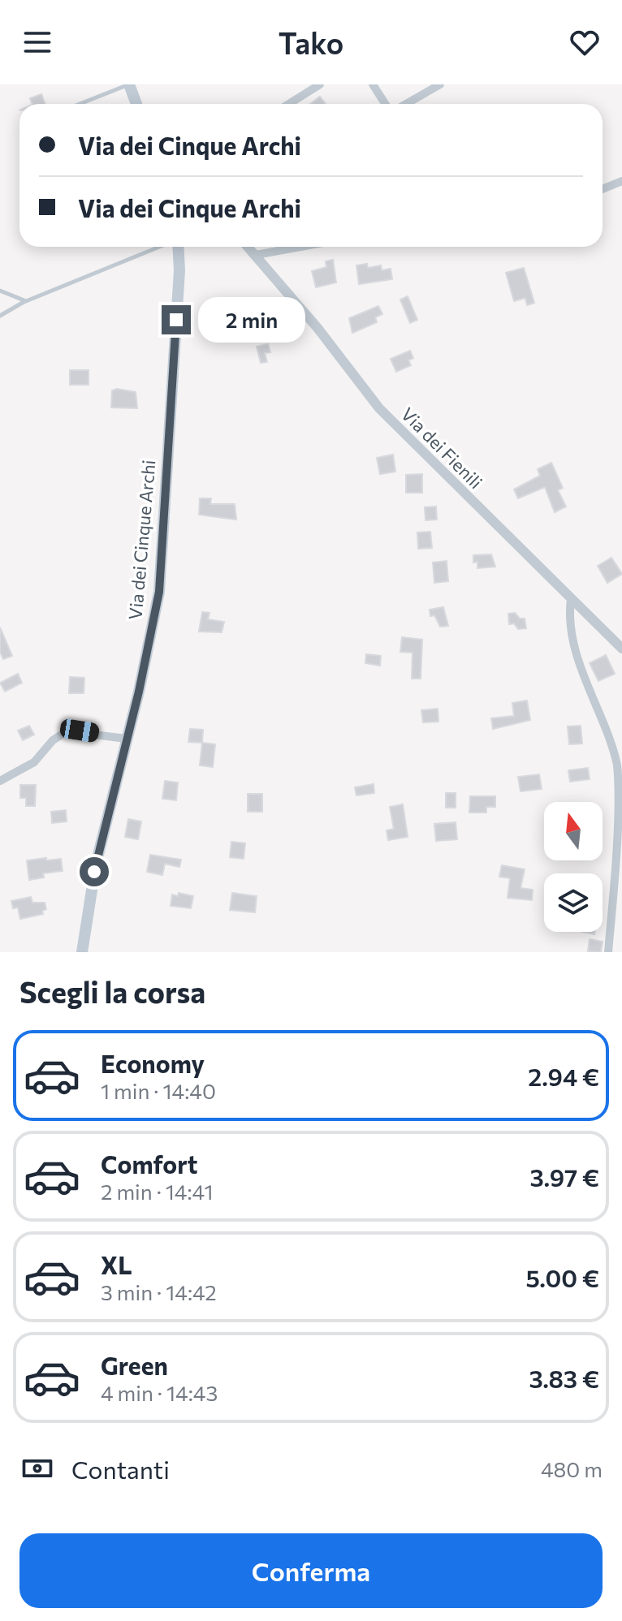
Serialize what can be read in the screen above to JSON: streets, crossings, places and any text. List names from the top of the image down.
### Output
{
  "streets": {
    "main road": ["Via dei Cinque Archi"],
    "street": ["Via dei Fienili"]
  },
  "north": "top",
  "page": {
    "header": "Tako",
    "banner": ["Via dei Cinque Archi", "Via dei Cinque Archi"],
    "bubble": "2 min",
    "heading": "Scegli la corsa",
    "list": [
      {
        "name": "Economy",
        "note": "1 min · 14:40",
        "value": "2.94 €"
      },
      {
        "name": "Comfort",
        "note": "2 min · 14:41",
        "value": "3.97 €"
      },
      {
        "name": "XL",
        "note": "3 min · 14:42",
        "value": "5.00 €"
      },
      {
        "name": "Green",
        "note": "4 min · 14:43",
        "value": "3.83 €"
      }
    ],
    "pay": ["Contanti", "480 m"],
    "buttons": "Conferma"
  }
}
